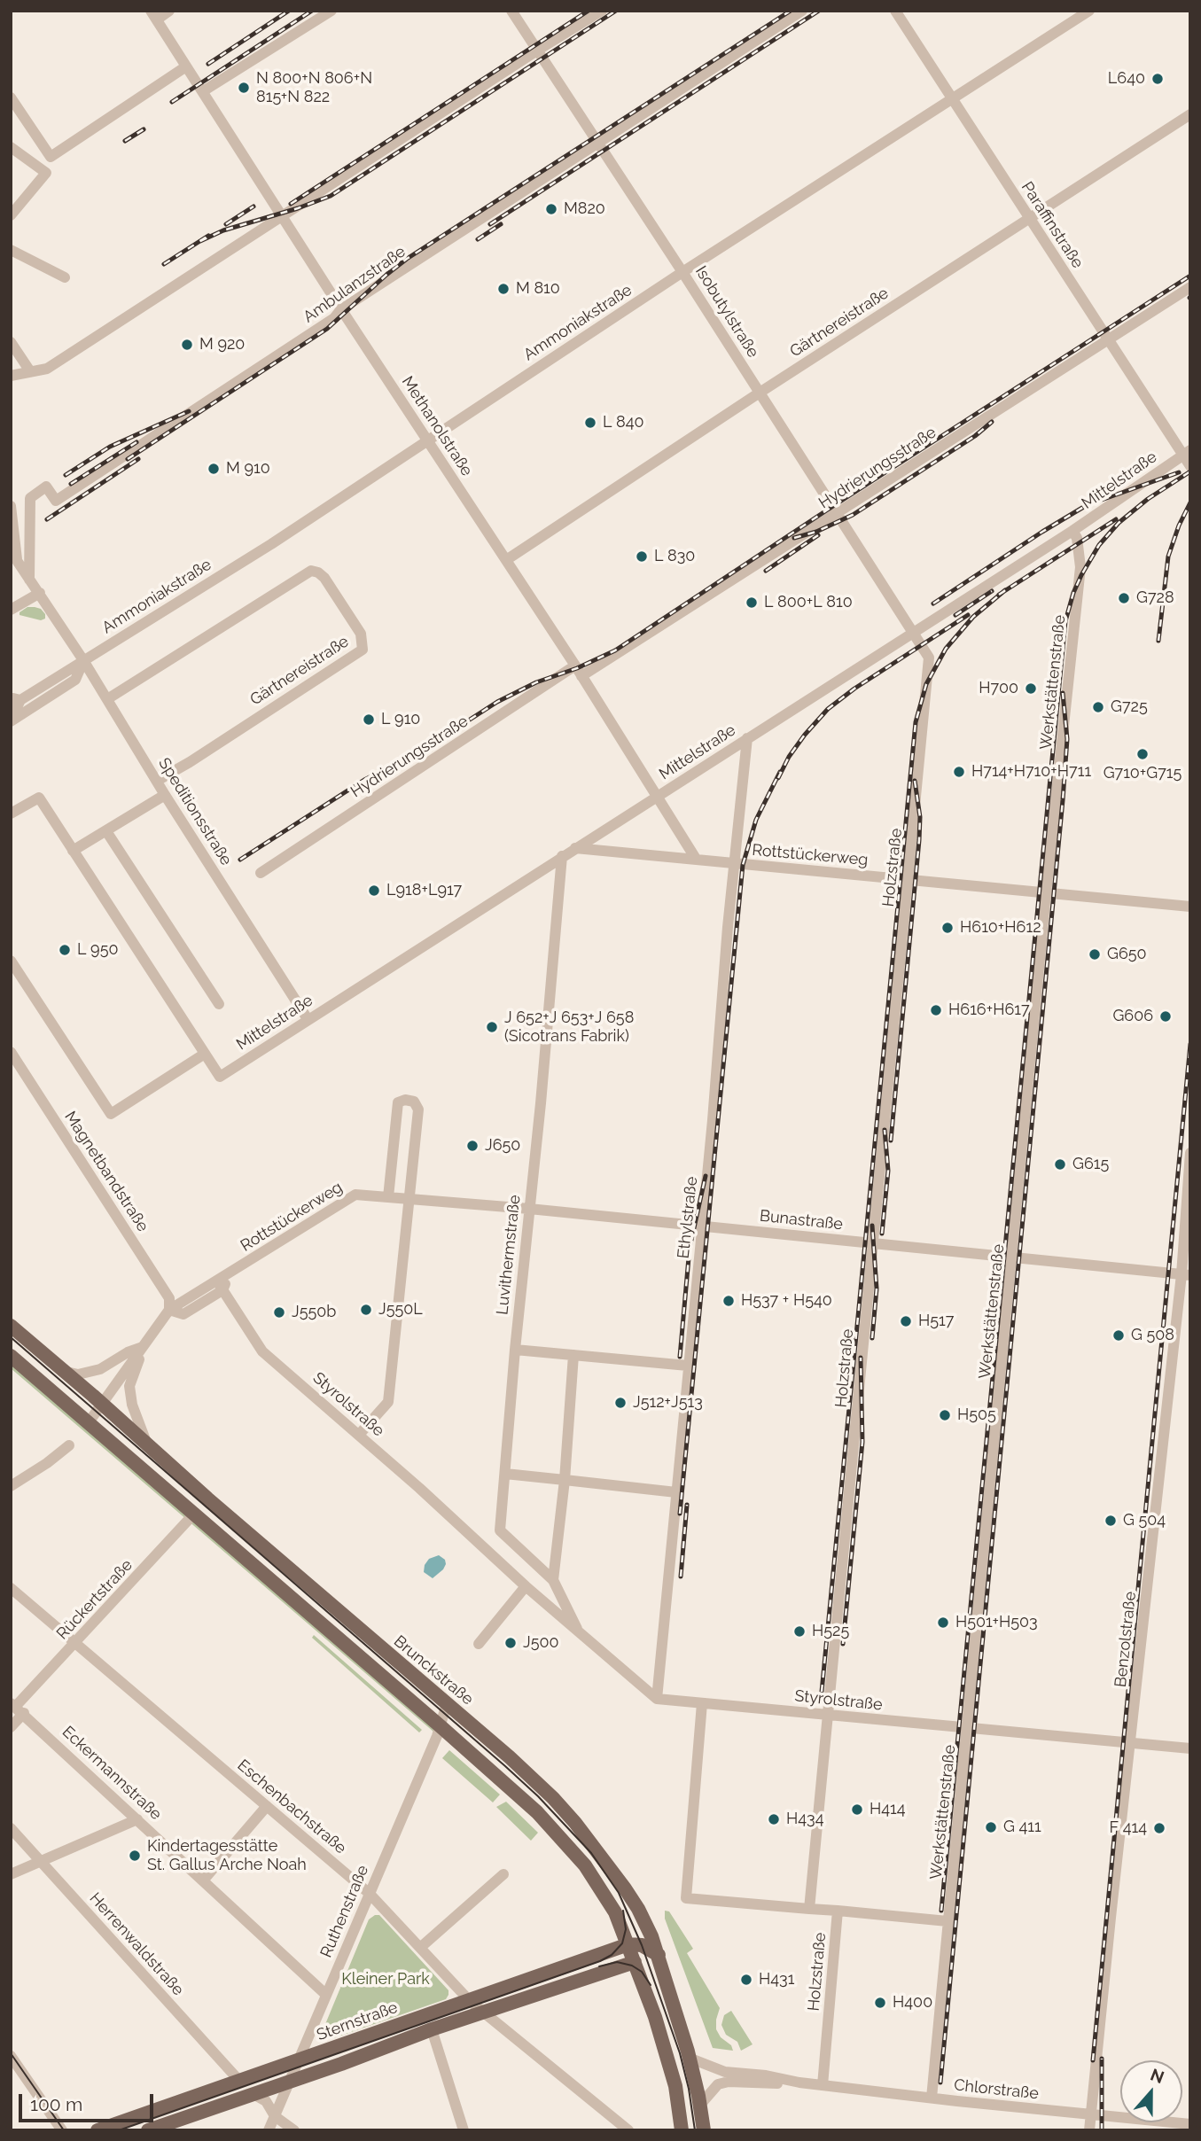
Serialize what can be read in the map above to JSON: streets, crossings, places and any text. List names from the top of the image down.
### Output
{
  "streets": {
    "main road": ["Brunckstraße", "Sternstraße"],
    "street": [
      "Paraffinstraße",
      "Ambulanzstraße",
      "Isobutylstraße",
      "Ammoniakstraße",
      "Gärtnereistraße",
      "Methanolstraße",
      "Hydrierungsstraße",
      "Mittelstraße",
      "Werkstättenstraße",
      "Speditionsstraße",
      "Rottstückerweg",
      "Holzstraße",
      "Magnetbandstraße",
      "Ethylstraße",
      "Bunastraße",
      "Luvithermstraße",
      "Styrolstraße",
      "Rückertstraße",
      "Benzolstraße",
      "Eckermannstraße",
      "Eschenbachstraße",
      "Ruthenstraße",
      "Herrenwaldstraße",
      "Chlorstraße"
    ]
  },
  "crossings": [
    ["Paraffinstraße", "Ammoniakstraße"],
    ["Paraffinstraße", "Gärtnereistraße"],
    ["Paraffinstraße", "Hydrierungsstraße"],
    ["Paraffinstraße", "Mittelstraße"],
    ["Ambulanzstraße", "Isobutylstraße"],
    ["Ambulanzstraße", "Methanolstraße"],
    ["Ambulanzstraße", "Speditionsstraße"],
    ["Isobutylstraße", "Ammoniakstraße"],
    ["Isobutylstraße", "Gärtnereistraße"],
    ["Isobutylstraße", "Hydrierungsstraße"],
    ["Isobutylstraße", "Mittelstraße"],
    ["Isobutylstraße", "Holzstraße"],
    ["Ammoniakstraße", "Methanolstraße"],
    ["Ammoniakstraße", "Speditionsstraße"],
    ["Gärtnereistraße", "Methanolstraße"],
    ["Gärtnereistraße", "Speditionsstraße"],
    ["Methanolstraße", "Hydrierungsstraße"],
    ["Methanolstraße", "Mittelstraße"],
    ["Methanolstraße", "Rottstückerweg"],
    ["Mittelstraße", "Werkstättenstraße"],
    ["Mittelstraße", "Speditionsstraße"],
    ["Mittelstraße", "Rottstückerweg"],
    ["Mittelstraße", "Holzstraße"],
    ["Mittelstraße", "Ethylstraße"],
    ["Mittelstraße", "Luvithermstraße"],
    ["Werkstättenstraße", "Rottstückerweg"],
    ["Werkstättenstraße", "Bunastraße"],
    ["Werkstättenstraße", "Styrolstraße"],
    ["Werkstättenstraße", "Chlorstraße"],
    ["Rottstückerweg", "Holzstraße"],
    ["Rottstückerweg", "Magnetbandstraße"],
    ["Rottstückerweg", "Ethylstraße"],
    ["Rottstückerweg", "Bunastraße"],
    ["Rottstückerweg", "Styrolstraße"],
    ["Rottstückerweg", "Brunckstraße"],
    ["Holzstraße", "Bunastraße"],
    ["Holzstraße", "Styrolstraße"],
    ["Holzstraße", "Chlorstraße"],
    ["Ethylstraße", "Bunastraße"],
    ["Ethylstraße", "Styrolstraße"],
    ["Bunastraße", "Luvithermstraße"],
    ["Bunastraße", "Benzolstraße"],
    ["Styrolstraße", "Benzolstraße"],
    ["Rückertstraße", "Eckermannstraße"],
    ["Rückertstraße", "Eschenbachstraße"],
    ["Benzolstraße", "Chlorstraße"],
    ["Brunckstraße", "Ruthenstraße"],
    ["Eckermannstraße", "Ruthenstraße"],
    ["Eschenbachstraße", "Ruthenstraße"],
    ["Eschenbachstraße", "Sternstraße"],
    ["Ruthenstraße", "Sternstraße"],
    ["Herrenwaldstraße", "Sternstraße"]
  ],
  "parks": ["Kleiner Park"],
  "places": [
    "L640",
    "N 800+N 806+N 815+N 822",
    "M820",
    "M 810",
    "M 920",
    "L 840",
    "M 910",
    "L 830",
    "G728",
    "L 800+L 810",
    "H700",
    "G725",
    "L 910",
    "G710+G715",
    "H714+H710+H711",
    "L918+L917",
    "H610+H612",
    "L 950",
    "G650",
    "H616+H617",
    "G606",
    "J 652+J 653+J 658 (Sicotrans Fabrik)",
    "J650",
    "G615",
    "H537 + H540",
    "J550L",
    "J550b",
    "H517",
    "G 508",
    "J512+J513",
    "H505",
    "G 504",
    "H501+H503",
    "H525",
    "J500",
    "H414",
    "H434",
    "G 411",
    "F 414",
    "Kindertagesstätte St. Gallus Arche Noah",
    "H431",
    "H400"
  ],
  "scale_bar": "100 m",
  "north": "top"
}
